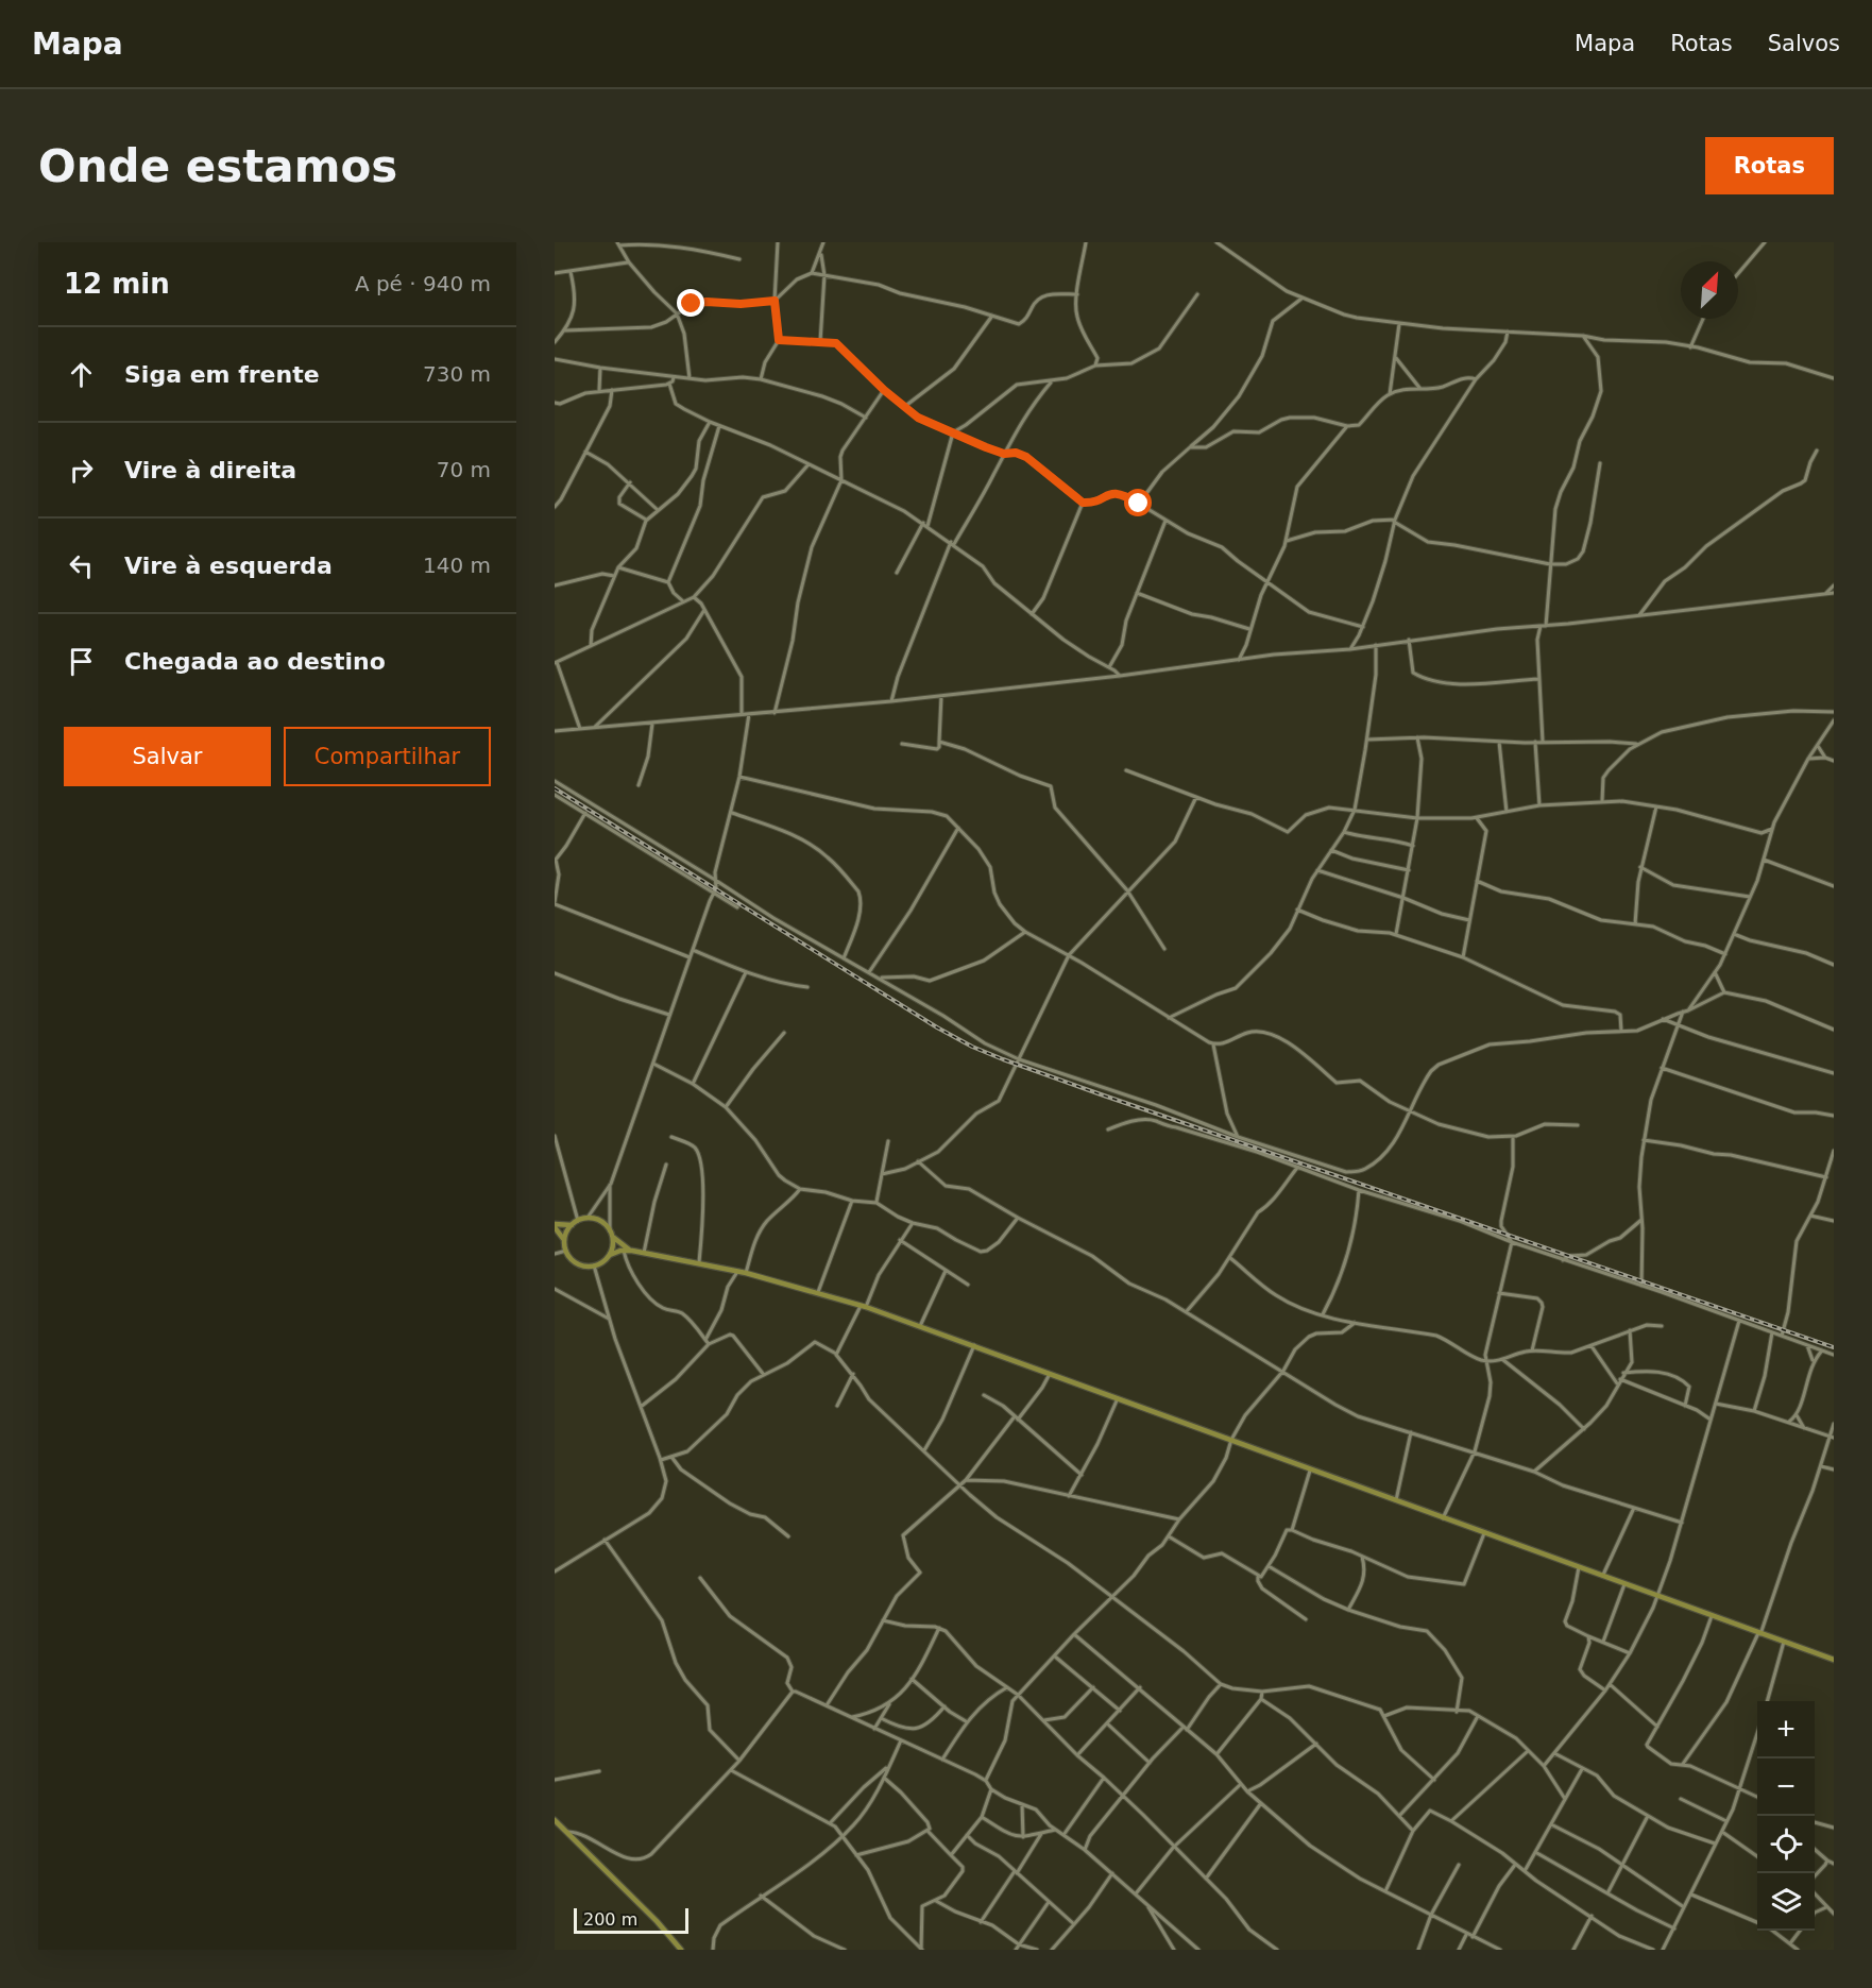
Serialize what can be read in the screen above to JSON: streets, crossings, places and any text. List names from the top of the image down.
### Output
{
  "scale_bar": "200 m",
  "north": "top right",
  "page": {
    "header": "Mapa",
    "nav": ["Mapa", "Rotas", "Salvos"],
    "buttons": [
      "Rotas",
      ["Salvar", "Compartilhar"]
    ],
    "title": "Onde estamos",
    "heading": ["12 min", "A pé · 940 m"],
    "list": [
      ["Siga em frente", "730 m"],
      ["Vire à direita", "70 m"],
      ["Vire à esquerda", "140 m"],
      "Chegada ao destino"
    ],
    "map_buttons": ["+", "−"],
    "scale": "200 m"
  }
}
